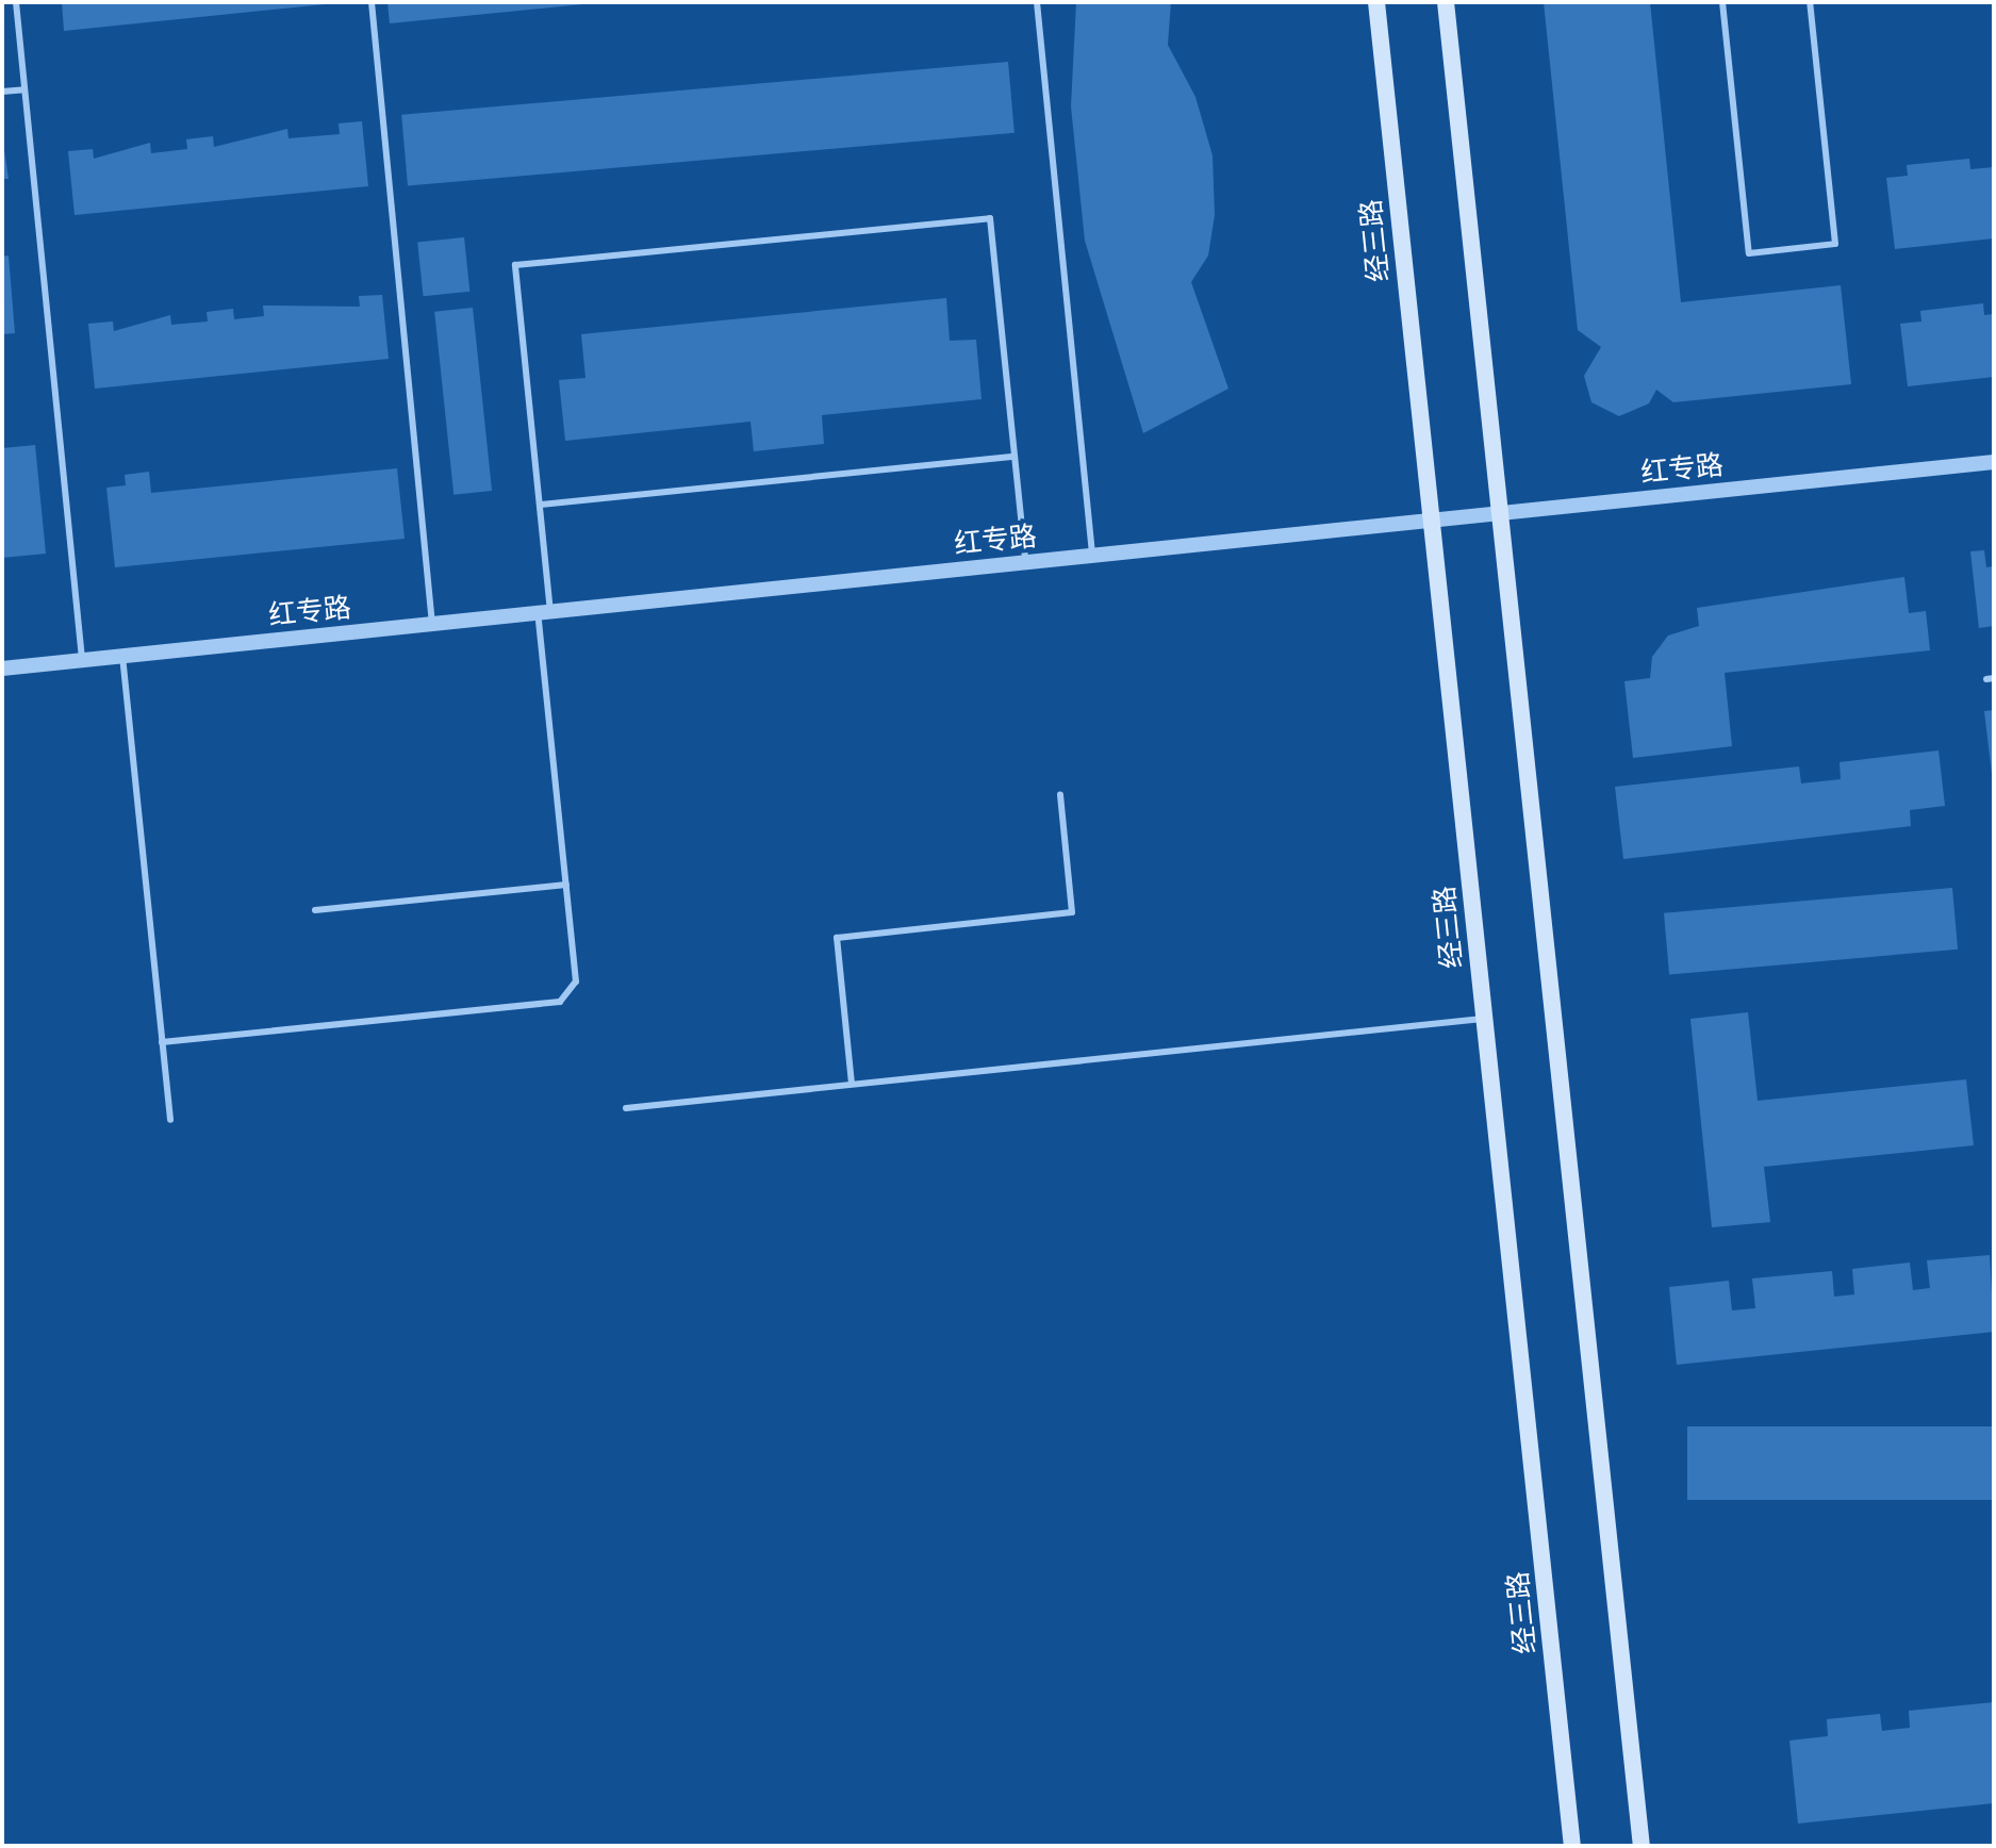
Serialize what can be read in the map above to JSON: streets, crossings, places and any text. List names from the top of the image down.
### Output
{
  "streets": {
    "main road": ["经三路"],
    "street": ["红专路"]
  },
  "crossings": [
    ["经三路", "红专路"]
  ]
}
